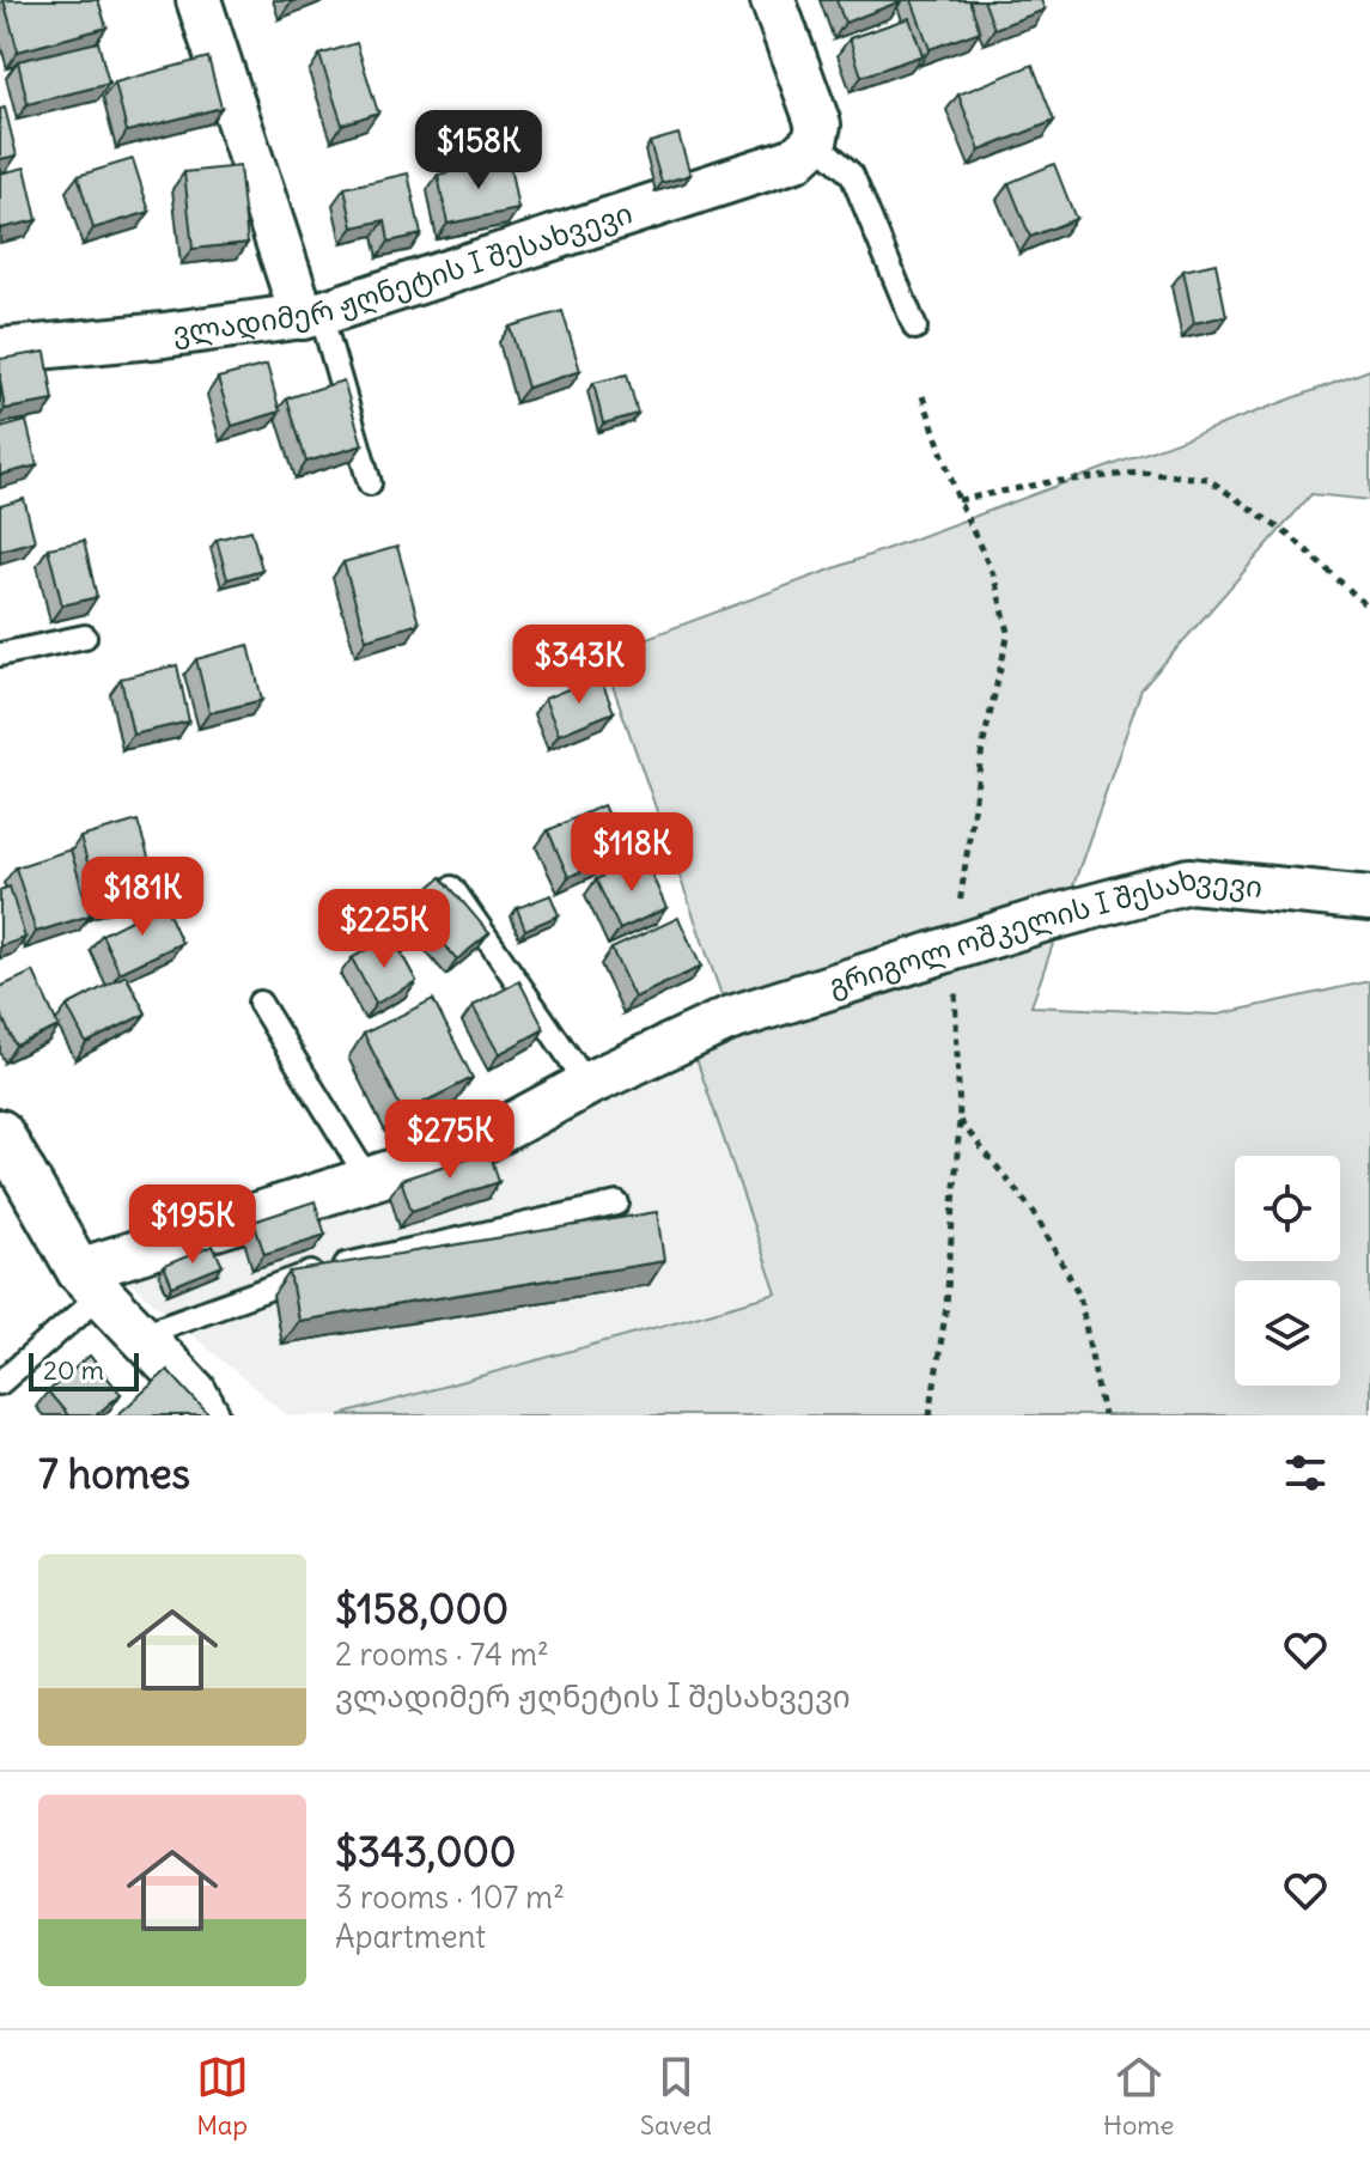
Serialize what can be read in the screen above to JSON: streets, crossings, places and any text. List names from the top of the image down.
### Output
{
  "streets": {
    "street": ["ვლადიმერ ჟღნეტის I შესახვევი", "გრიგოლ ოშკელის I შესახვევი"]
  },
  "scale_bar": "20 m",
  "page": {
    "price": [
      "$158K",
      "$343K",
      "$118K",
      "$181K",
      "$225K",
      "$275K",
      "$195K"
    ],
    "scale": "20 m",
    "heading": "7 homes",
    "list": [
      {
        "name": "$158,000",
        "note": "2 rooms · 74 m² · ვლადიმერ ჟღნეტის I შესახვევი"
      },
      {
        "name": "$343,000",
        "note": "3 rooms · 107 m² · Apartment"
      }
    ],
    "tabs": ["Map", "Saved", "Home"]
  }
}
